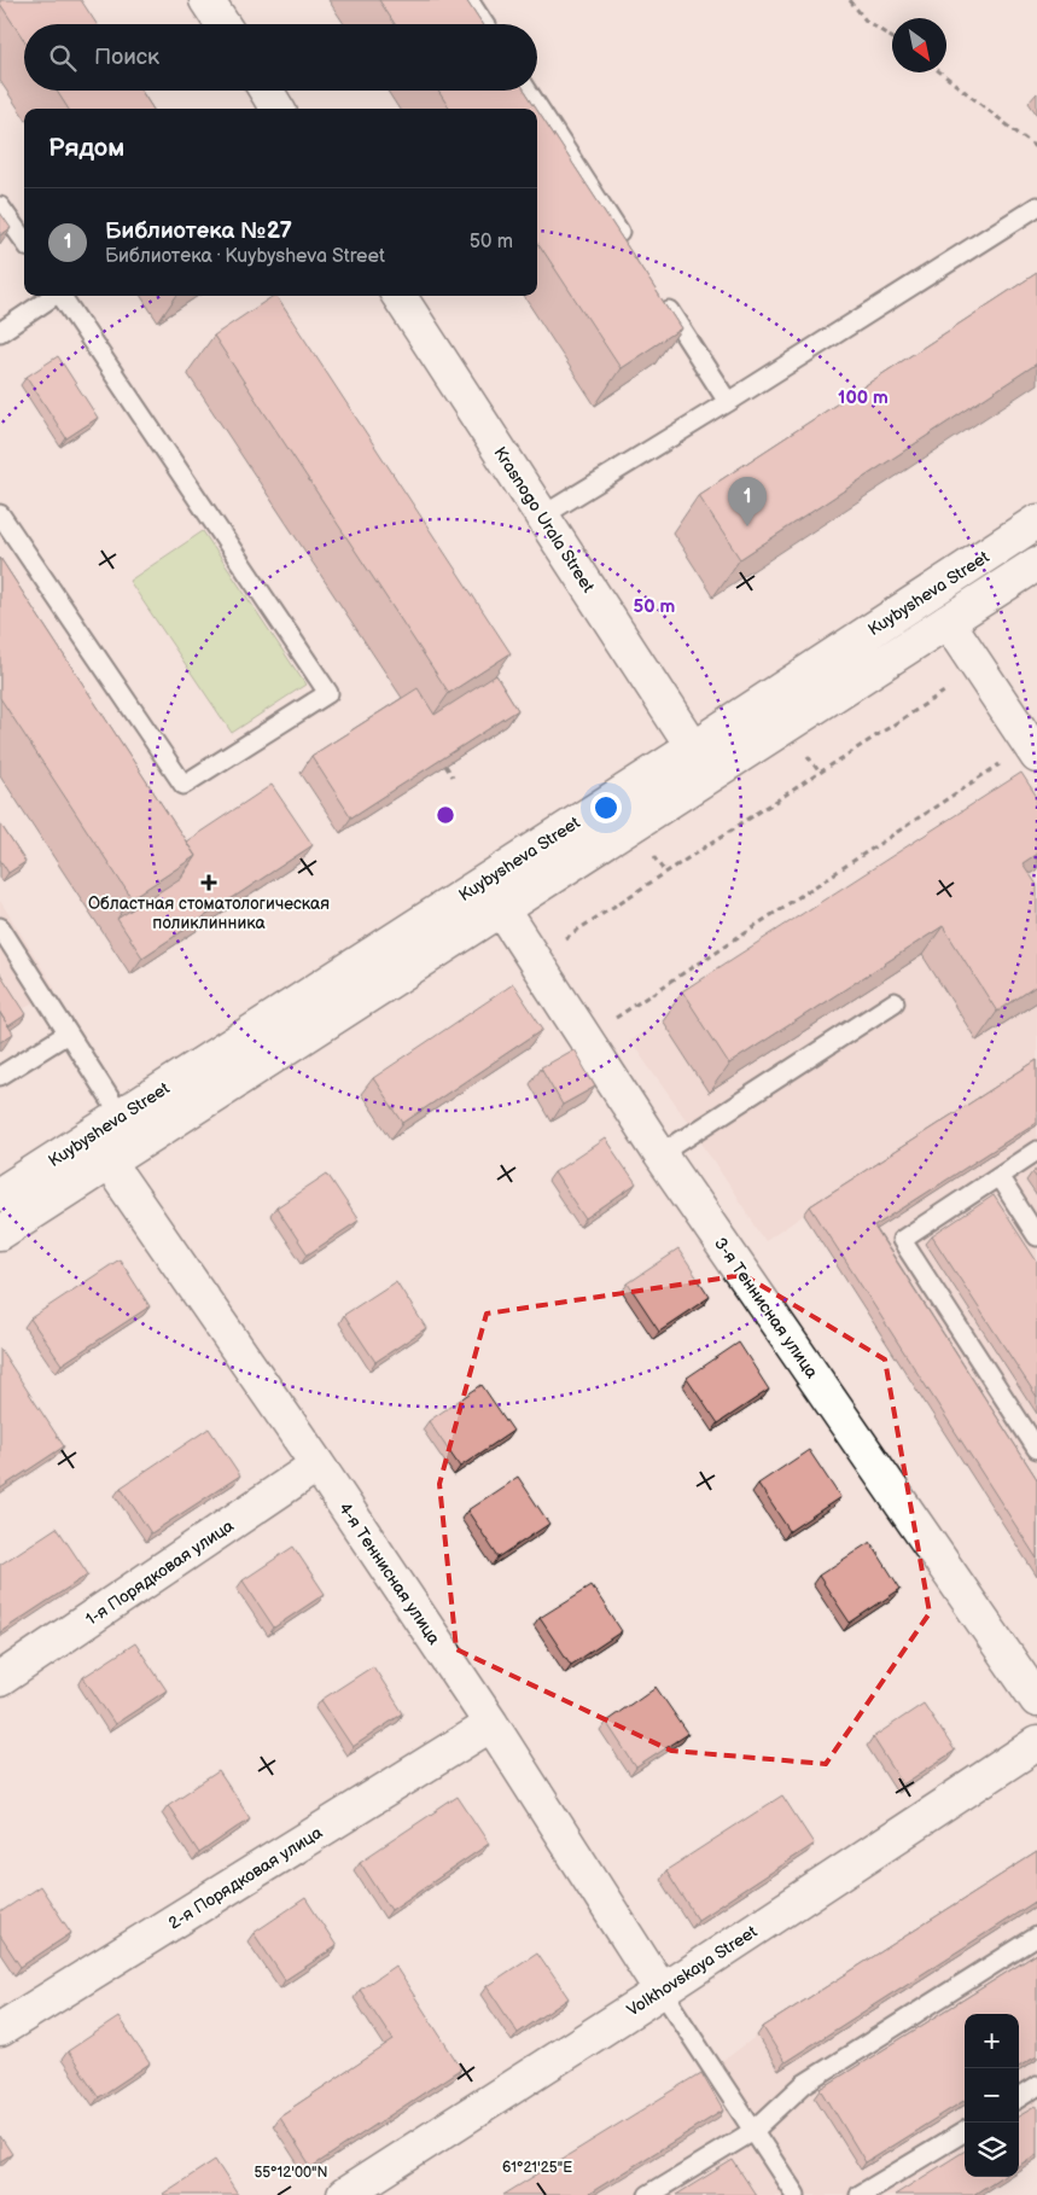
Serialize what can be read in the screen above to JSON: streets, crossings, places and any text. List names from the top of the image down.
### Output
{
  "streets": {
    "street": [
      "Krasnogo Urala Street",
      "Kuybysheva Street",
      "3-я Теннисная улица",
      "1-я Порядковая улица",
      "4-я Теннисная улица",
      "2-я Порядковая улица",
      "Volkhovskaya Street"
    ]
  },
  "crossings": [
    ["Krasnogo Urala Street", "Kuybysheva Street"],
    ["Kuybysheva Street", "3-я Теннисная улица"],
    ["Kuybysheva Street", "4-я Теннисная улица"],
    ["1-я Порядковая улица", "4-я Теннисная улица"],
    ["4-я Теннисная улица", "2-я Порядковая улица"],
    ["4-я Теннисная улица", "Volkhovskaya Street"]
  ],
  "places": {
    "health": ["Областная стоматологическая поликлинника"]
  },
  "north": "bottom right",
  "page": {
    "search": "Поиск",
    "heading": "Рядом",
    "list": [
      {
        "mark": "1",
        "name": "Библиотека №27",
        "note": "Библиотека · Kuybysheva Street",
        "value": "50 m"
      }
    ],
    "pins": "1",
    "map_buttons": ["+", "−"]
  },
  "coordinates": ["61°21'25\"E", "55°12'00\"N"],
  "rings": ["100 m", "50 m"]
}
